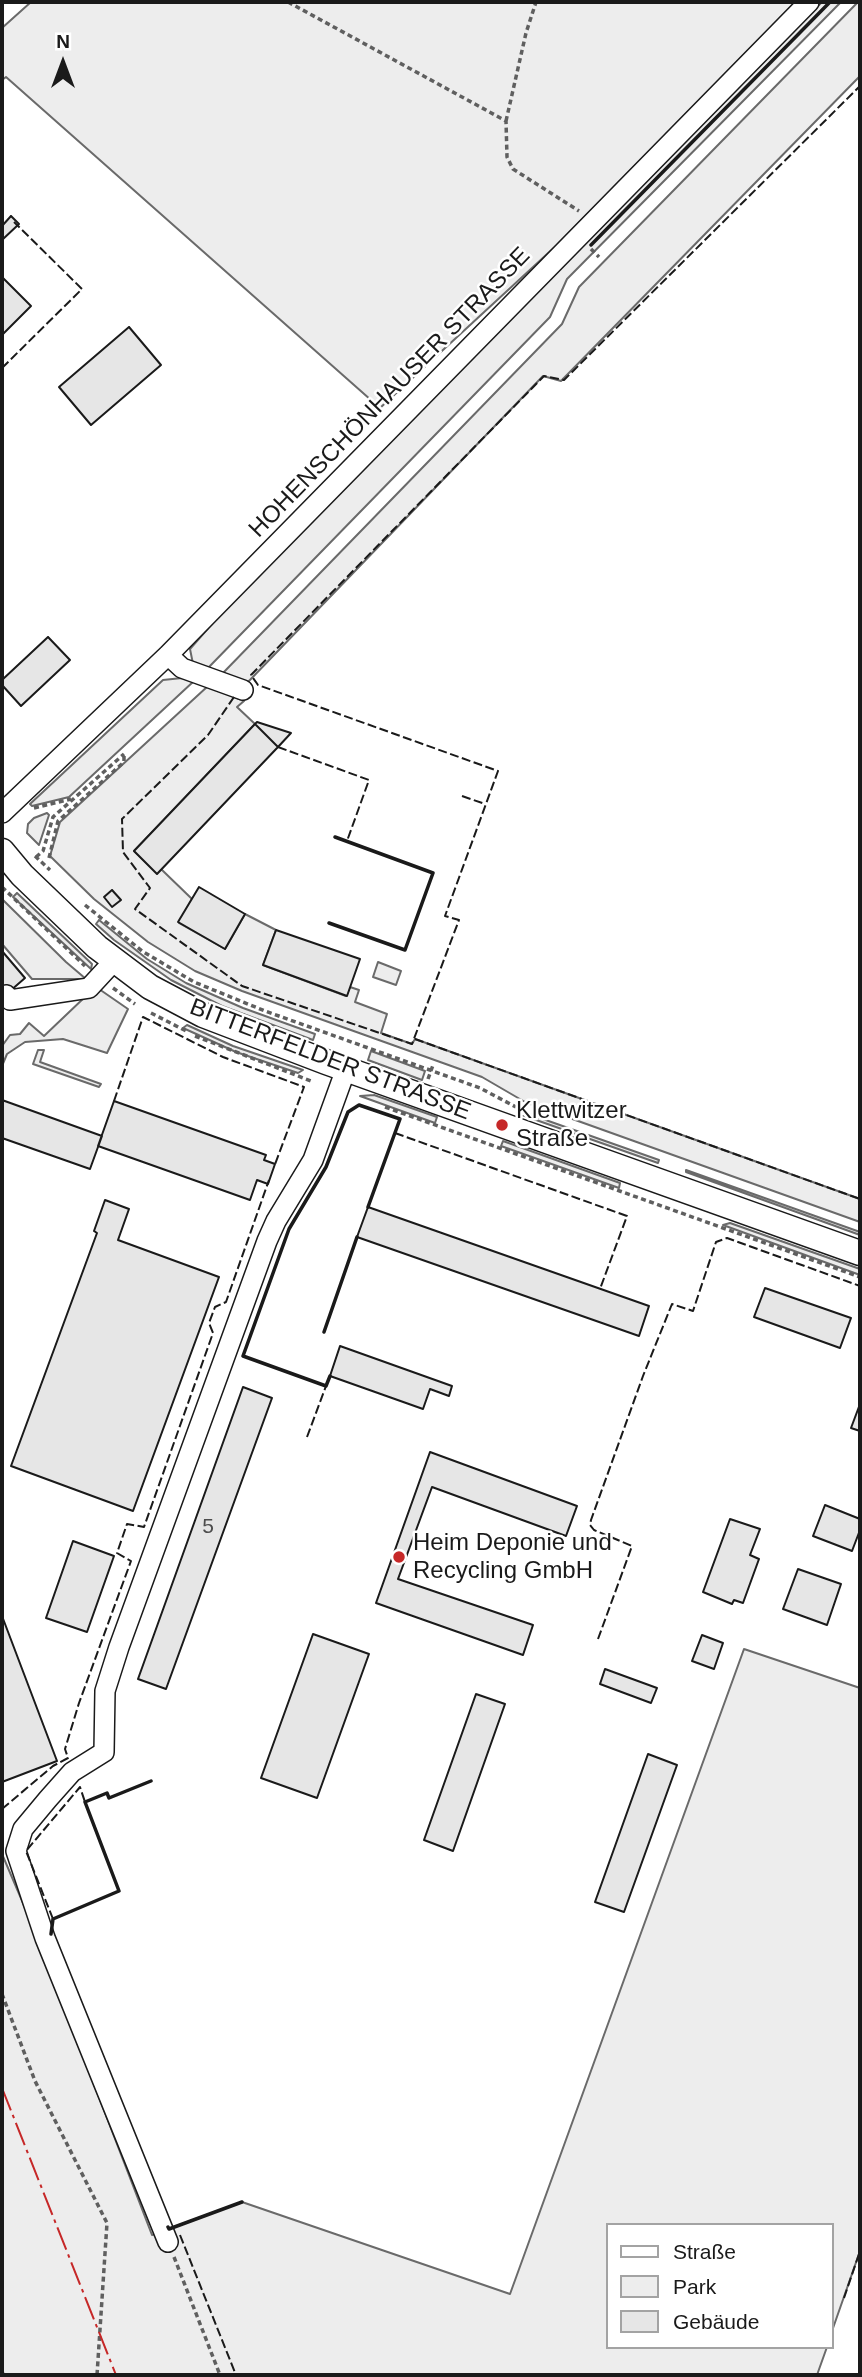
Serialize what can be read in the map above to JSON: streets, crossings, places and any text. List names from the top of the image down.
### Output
{
  "streets": {
    "main road": ["BITTERFELDER STRASSE"],
    "street": ["HOHENSCHÖNHAUSER STRASSE"]
  },
  "places": ["Klettwitzer Straße", "Heim Deponie und Recycling GmbH"],
  "house_numbers": ["5"],
  "legend": ["Straße", "Park", "Gebäude"],
  "north": "top"
}
